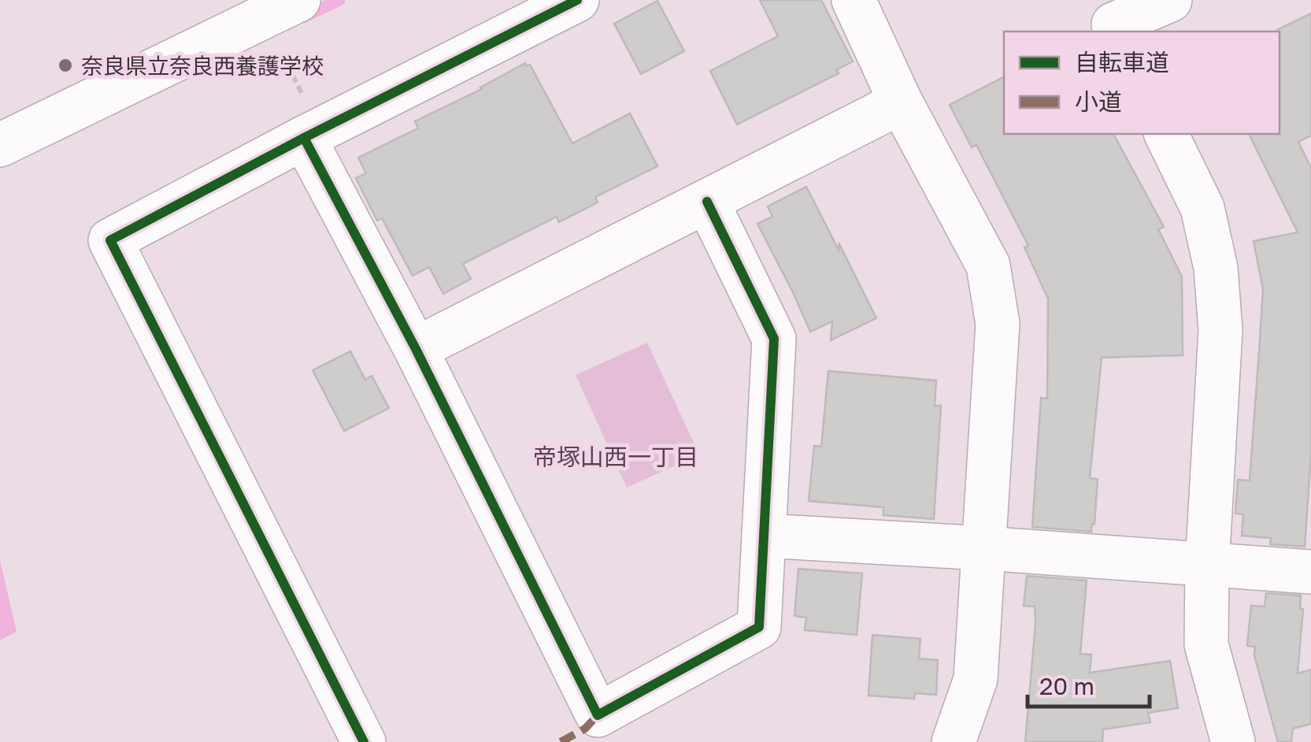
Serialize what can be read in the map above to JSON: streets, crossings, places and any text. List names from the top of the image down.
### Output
{
  "districts": ["帝塚山西一丁目"],
  "places": ["奈良県立奈良西養護学校"],
  "legend": ["自転車道", "小道"],
  "scale_bar": "20 m"
}
